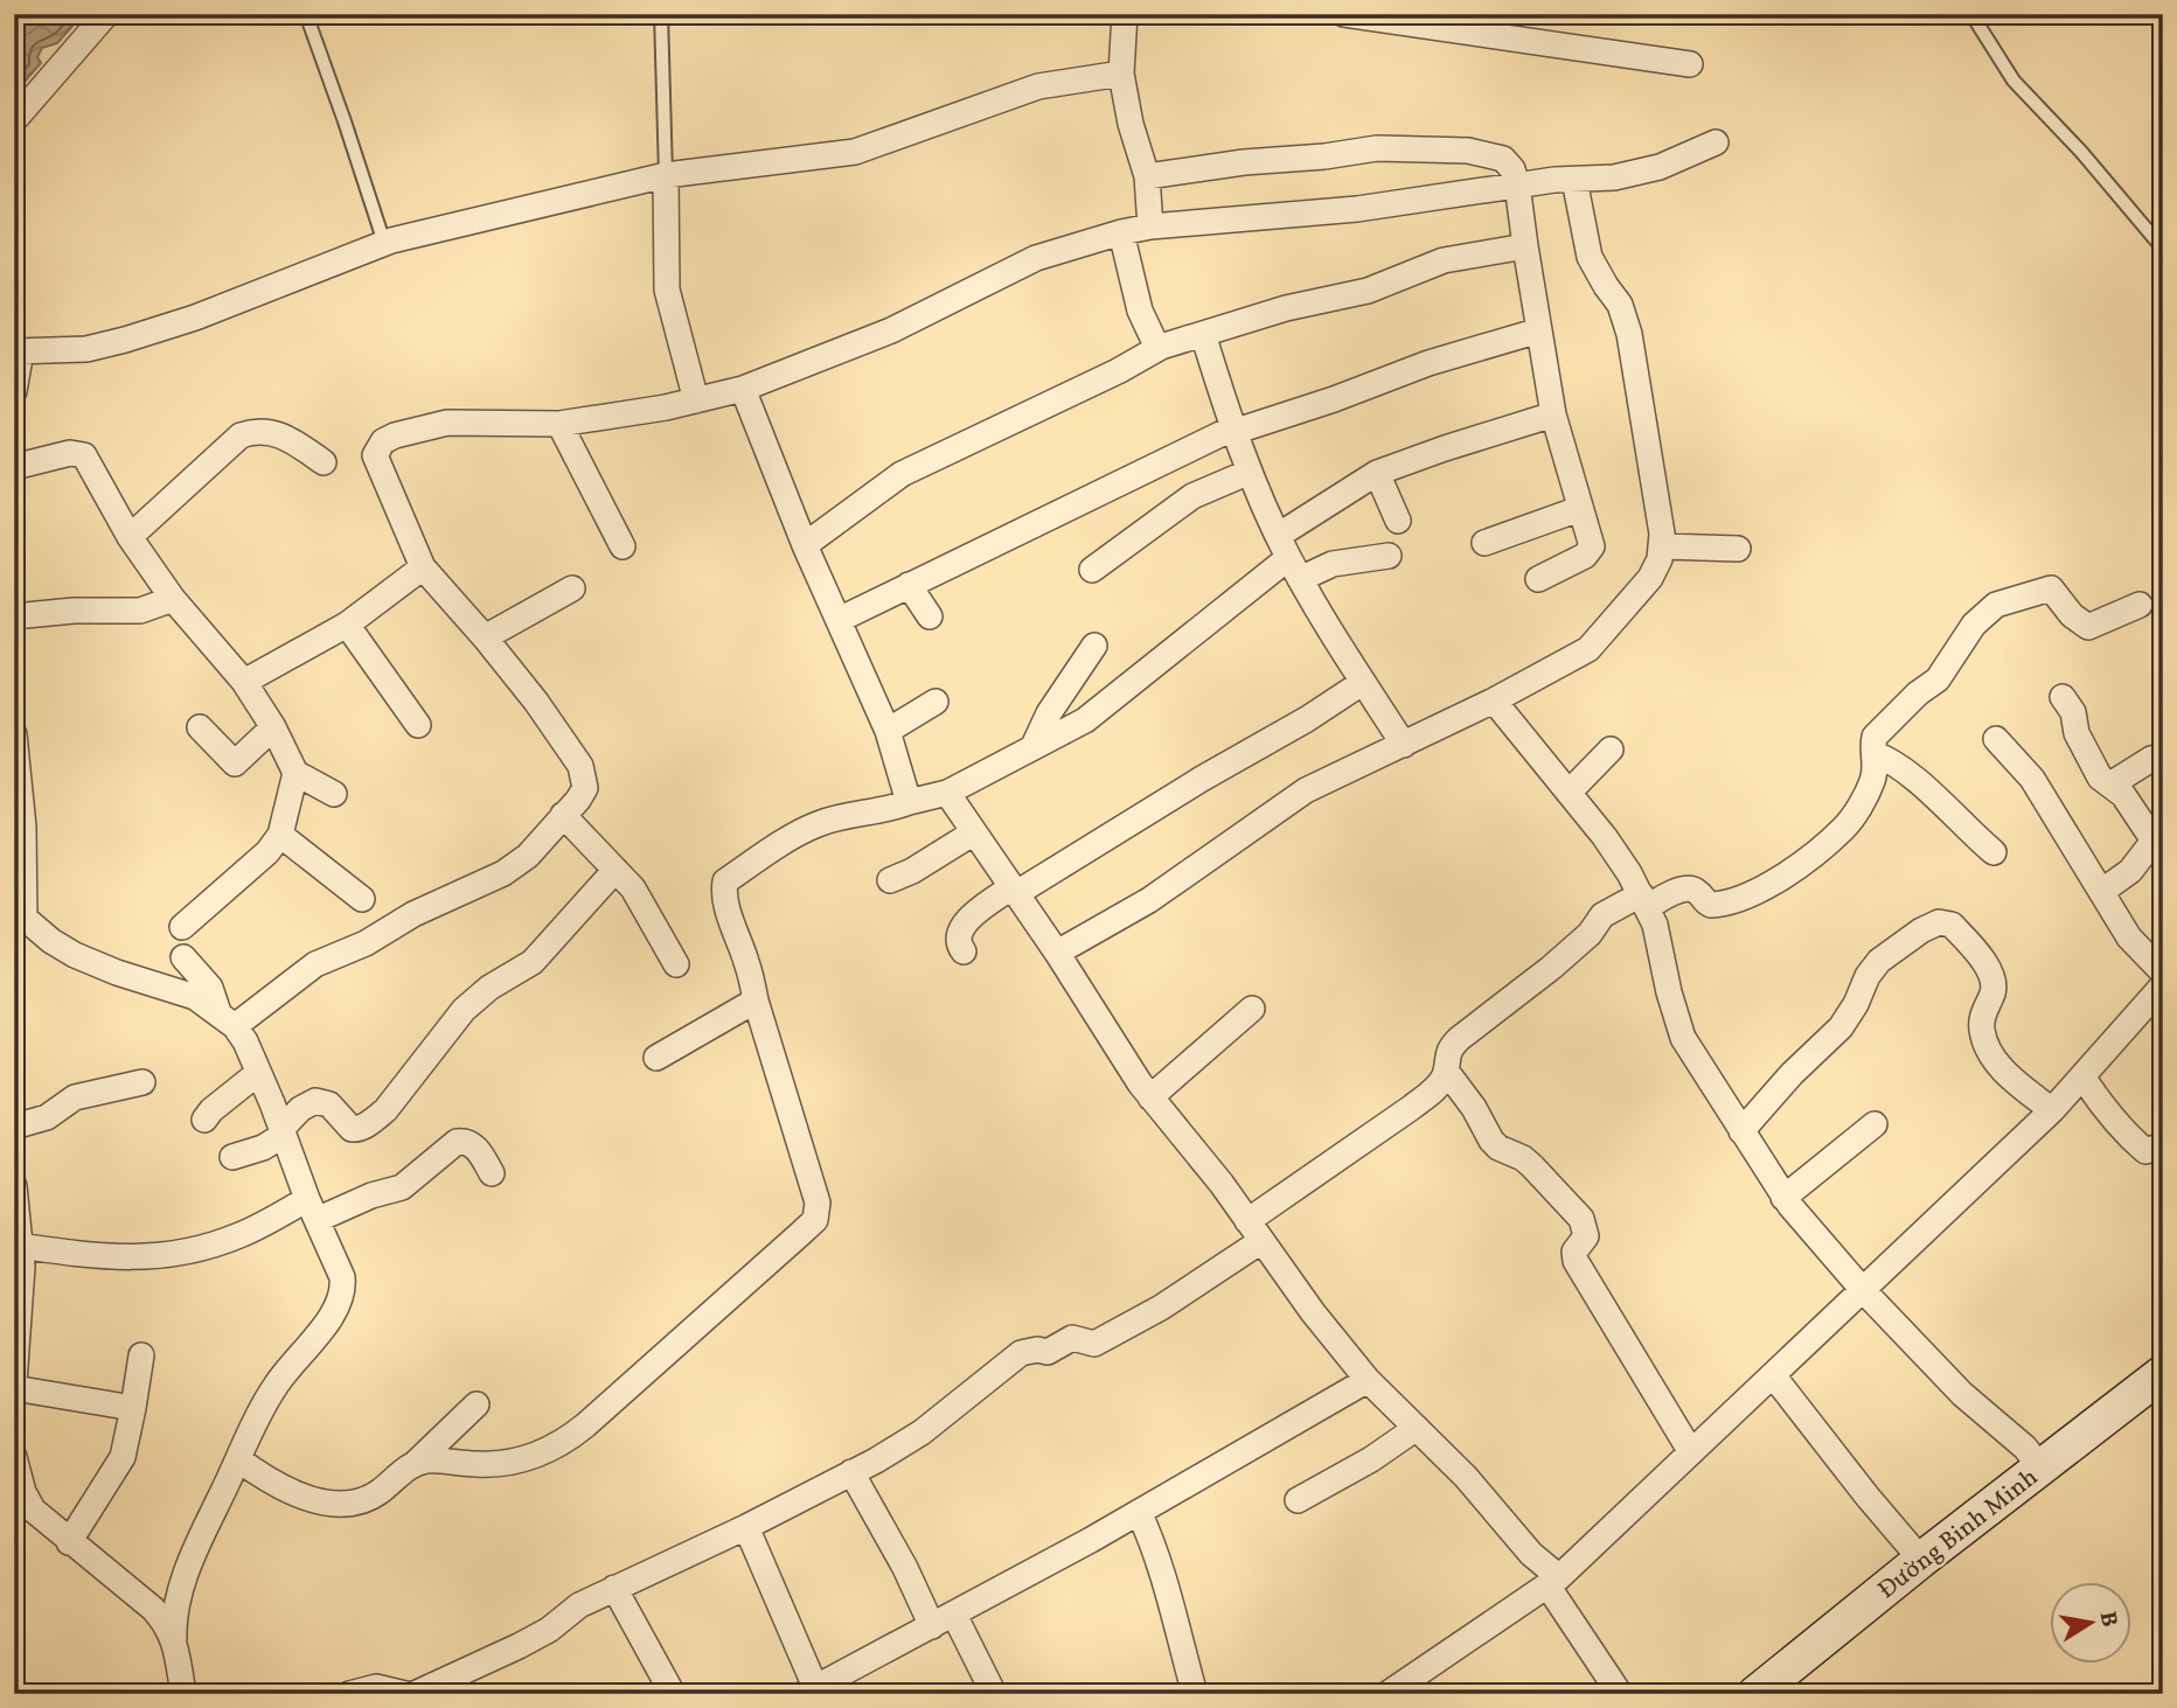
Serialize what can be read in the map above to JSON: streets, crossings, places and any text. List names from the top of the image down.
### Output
{
  "streets": {
    "main road": ["Đường Binh Minh"]
  },
  "north": "right"
}
